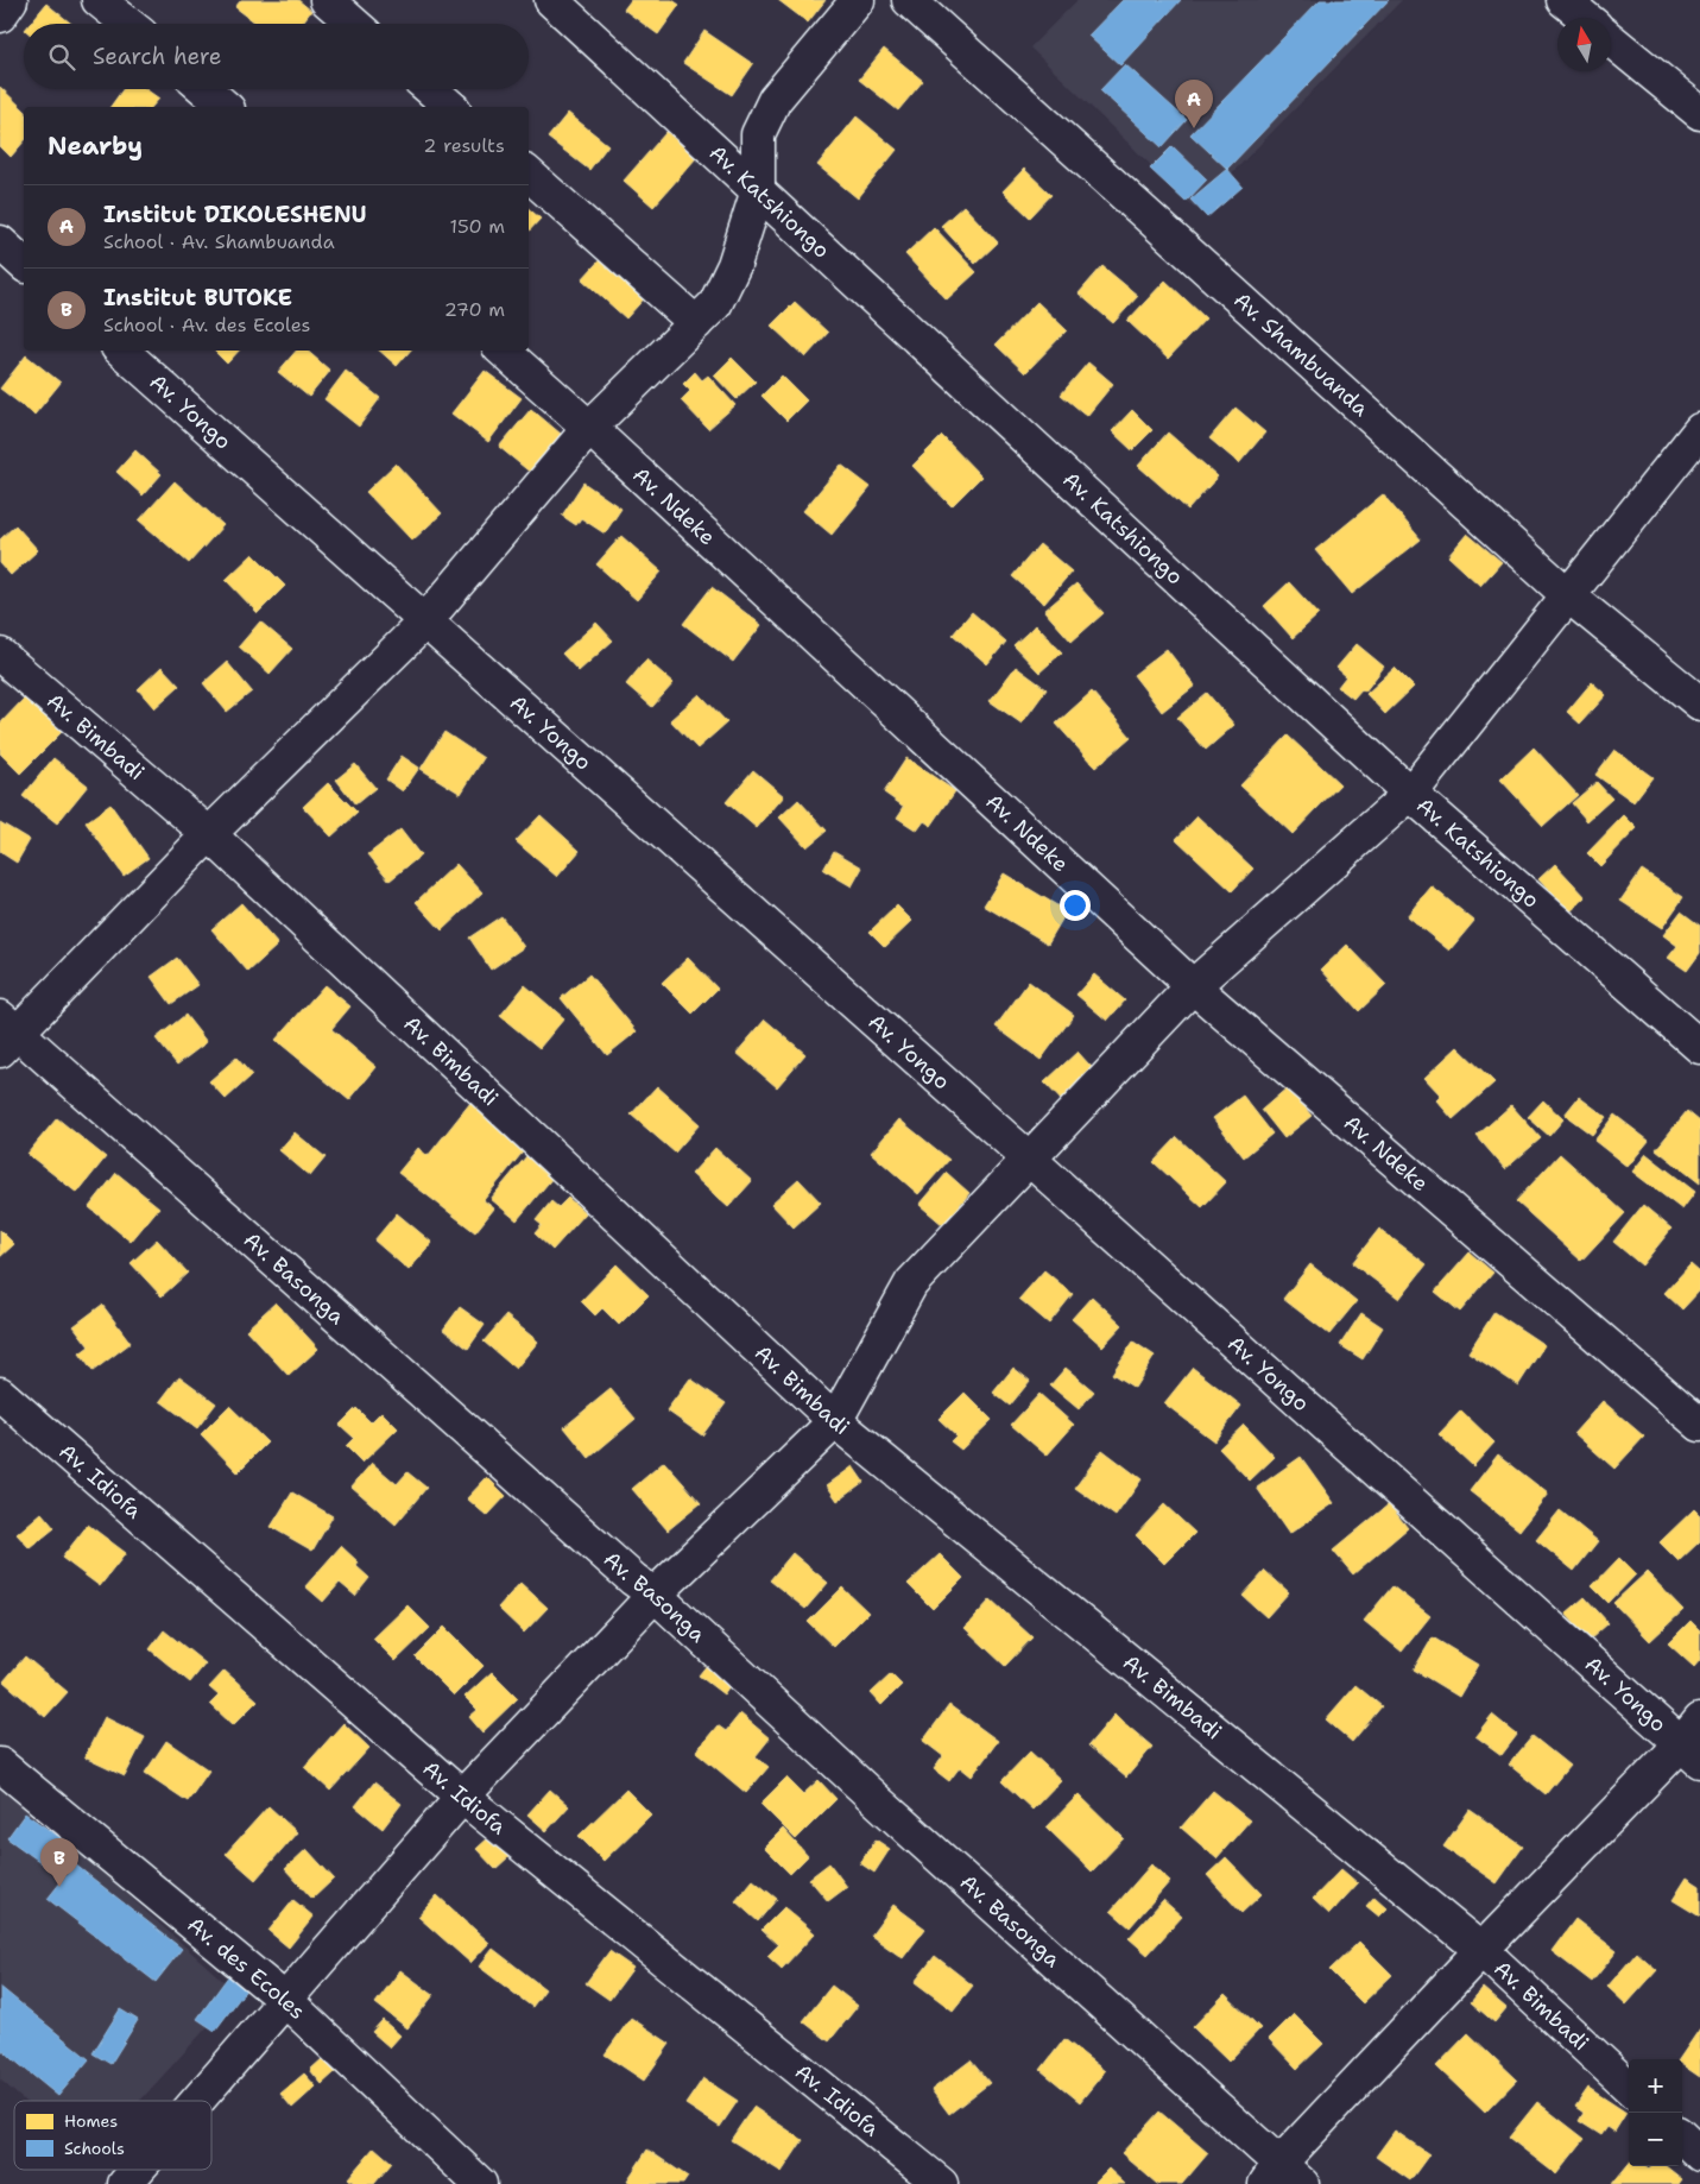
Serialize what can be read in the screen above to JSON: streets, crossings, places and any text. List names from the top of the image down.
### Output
{
  "streets": {
    "street": [
      "Av. Katshiongo",
      "Av. Shambuanda",
      "Av. Yongo",
      "Av. Ndeke",
      "Av. Bimbadi",
      "Av. Basonga",
      "Av. Idiofa",
      "Av. des Ecoles"
    ]
  },
  "legend": ["Homes", "Schools"],
  "north": "top",
  "page": {
    "search": "Search here",
    "pins": ["A", "B"],
    "heading": ["Nearby", "2 results"],
    "list": [
      {
        "mark": "A",
        "name": "Institut DIKOLESHENU",
        "note": "School · Av. Shambuanda",
        "value": "150 m"
      },
      {
        "mark": "B",
        "name": "Institut BUTOKE",
        "note": "School · Av. des Ecoles",
        "value": "270 m"
      }
    ],
    "map_buttons": ["+", "−"]
  }
}
